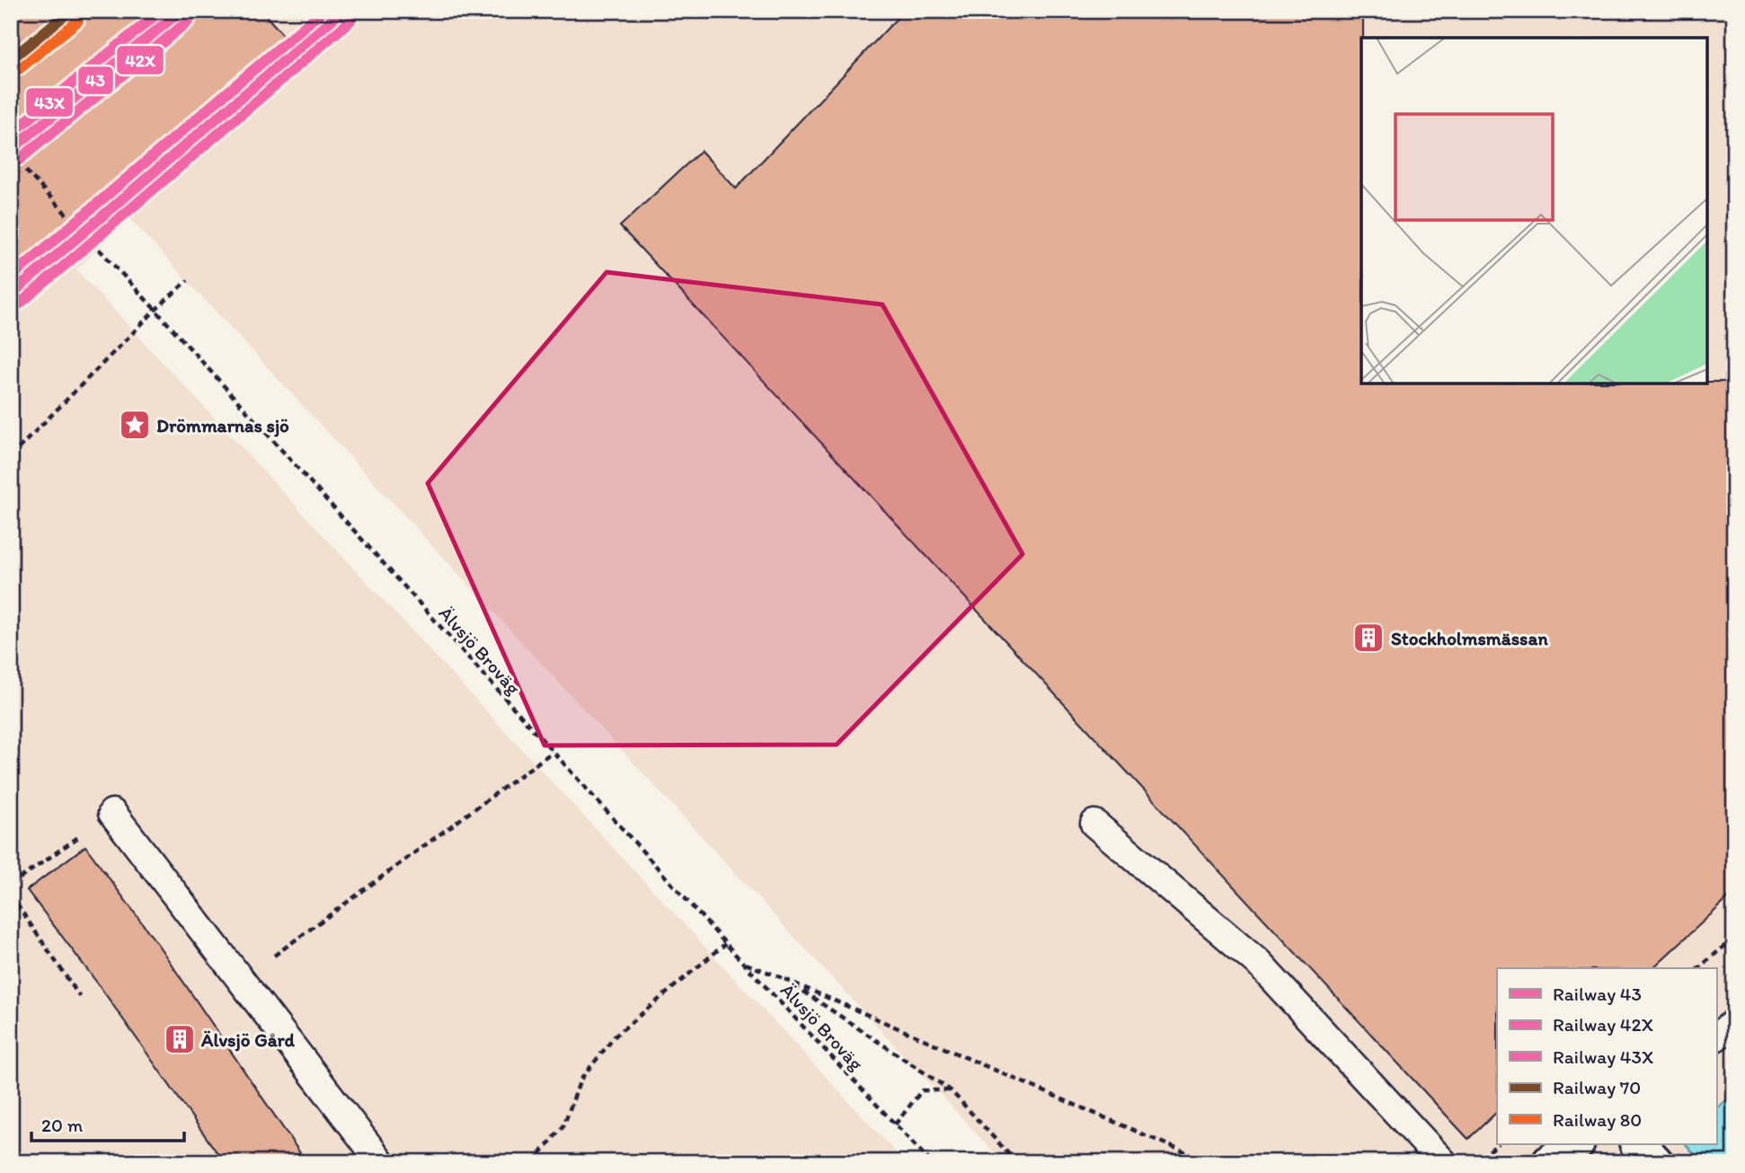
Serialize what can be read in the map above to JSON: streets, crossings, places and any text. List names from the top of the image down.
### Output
{
  "streets": {
    "path": ["Älvsjö Broväg"]
  },
  "places": {
    "place": ["Drömmarnas sjö"],
    "building": ["Stockholmsmässan", "Älvsjö Gård"]
  },
  "lines": [
    "rail line 43",
    "rail line 43X",
    "rail line 70",
    "rail line 42X",
    "rail line 80"
  ],
  "legend": [
    "Railway 43",
    "Railway 42X",
    "Railway 43X",
    "Railway 70",
    "Railway 80"
  ],
  "scale_bar": "20 m"
}
